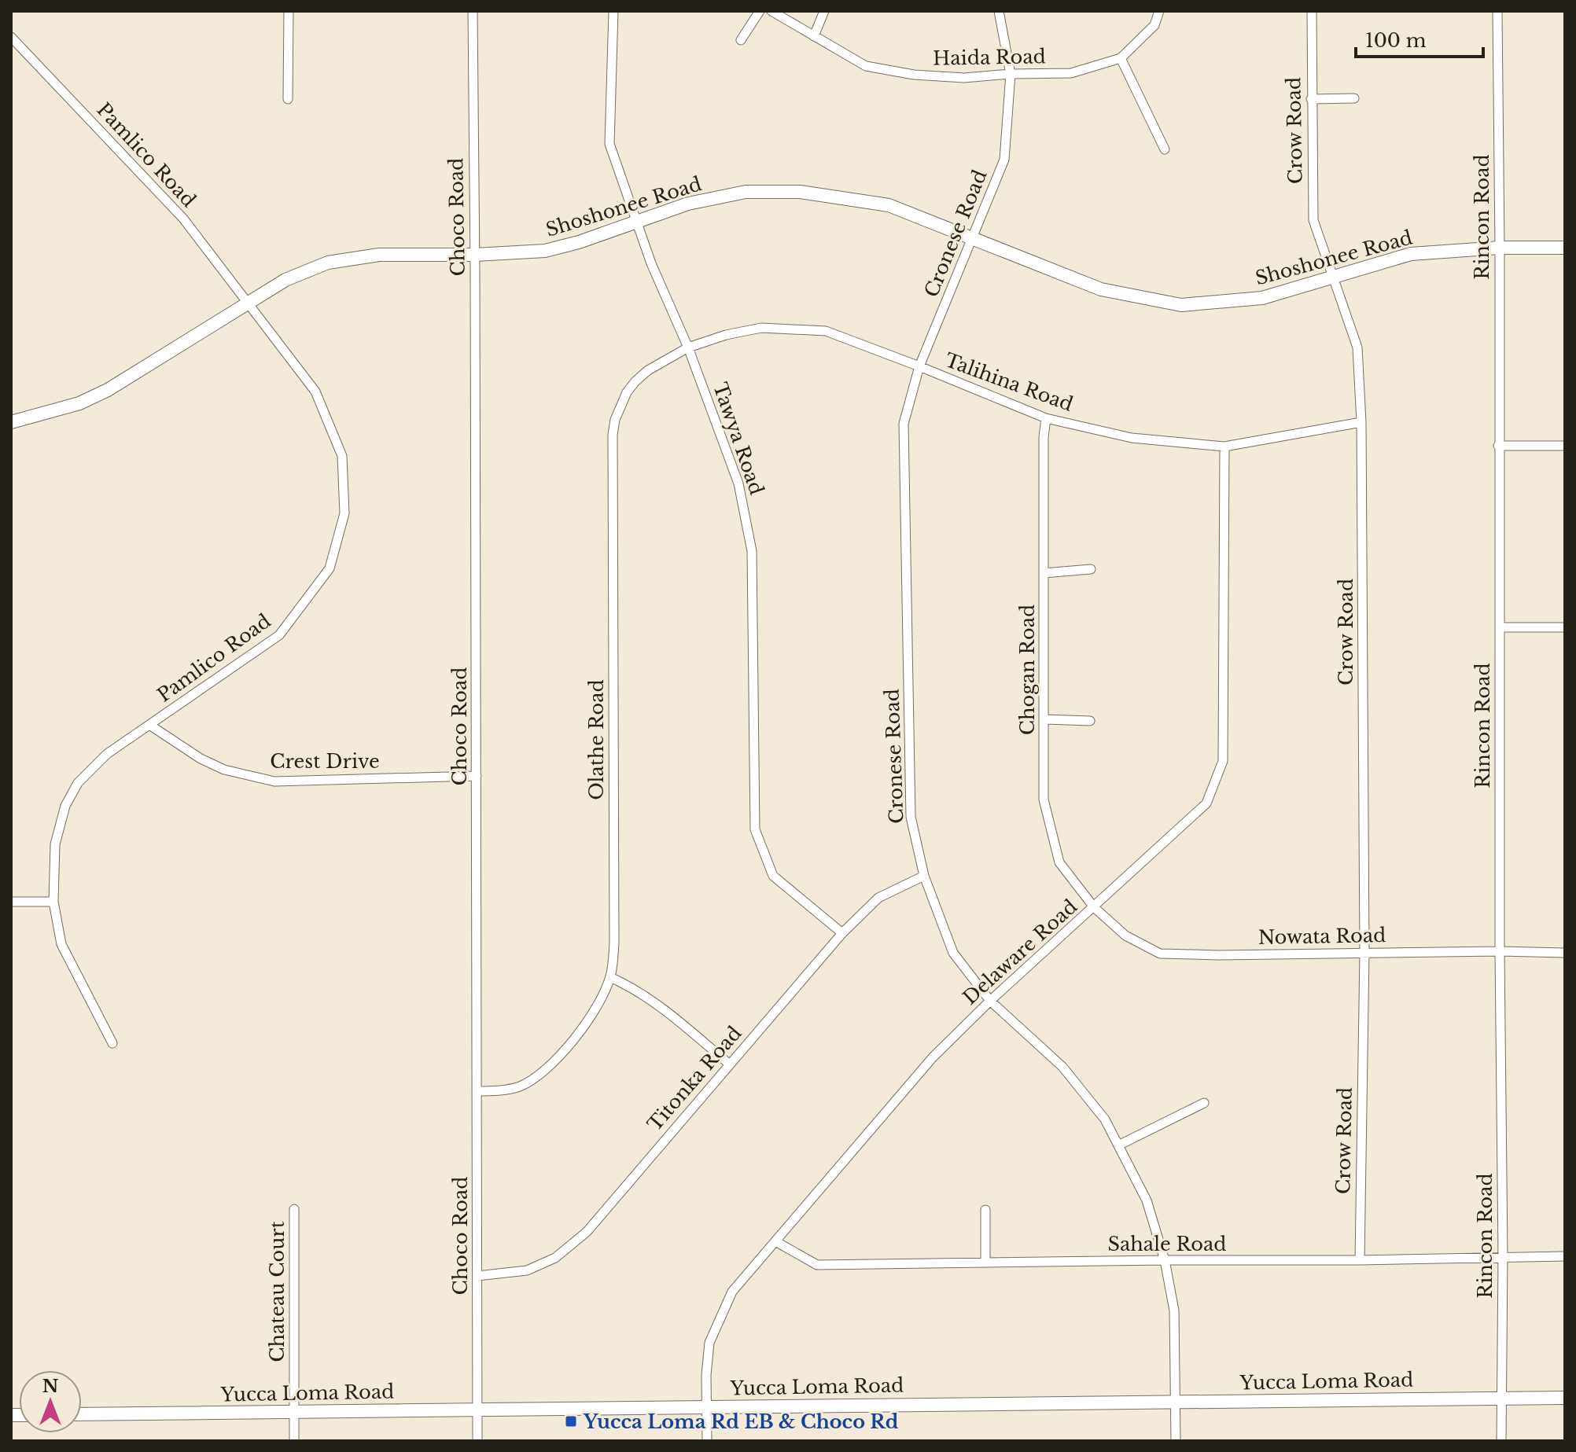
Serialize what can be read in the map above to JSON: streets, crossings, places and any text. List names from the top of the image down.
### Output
{
  "streets": {
    "street": [
      "Haida Road",
      "Crow Road",
      "Pamlico Road",
      "Shoshonee Road",
      "Choco Road",
      "Rincon Road",
      "Cronese Road",
      "Talihina Road",
      "Tawya Road",
      "Chogan Road",
      "Olathe Road",
      "Crest Drive",
      "Nowata Road",
      "Delaware Road",
      "Titonka Road",
      "Sahale Road",
      "Chateau Court",
      "Yucca Loma Road"
    ]
  },
  "crossings": [
    ["Haida Road", "Cronese Road"],
    ["Crow Road", "Shoshonee Road"],
    ["Crow Road", "Talihina Road"],
    ["Crow Road", "Nowata Road"],
    ["Crow Road", "Sahale Road"],
    ["Pamlico Road", "Shoshonee Road"],
    ["Pamlico Road", "Crest Drive"],
    ["Shoshonee Road", "Choco Road"],
    ["Shoshonee Road", "Rincon Road"],
    ["Shoshonee Road", "Cronese Road"],
    ["Shoshonee Road", "Tawya Road"],
    ["Choco Road", "Olathe Road"],
    ["Choco Road", "Crest Drive"],
    ["Choco Road", "Titonka Road"],
    ["Choco Road", "Yucca Loma Road"],
    ["Rincon Road", "Nowata Road"],
    ["Rincon Road", "Sahale Road"],
    ["Rincon Road", "Yucca Loma Road"],
    ["Cronese Road", "Talihina Road"],
    ["Cronese Road", "Delaware Road"],
    ["Cronese Road", "Titonka Road"],
    ["Cronese Road", "Sahale Road"],
    ["Cronese Road", "Yucca Loma Road"],
    ["Talihina Road", "Tawya Road"],
    ["Talihina Road", "Chogan Road"],
    ["Talihina Road", "Olathe Road"],
    ["Talihina Road", "Delaware Road"],
    ["Tawya Road", "Olathe Road"],
    ["Tawya Road", "Titonka Road"],
    ["Chogan Road", "Nowata Road"],
    ["Chogan Road", "Delaware Road"],
    ["Nowata Road", "Delaware Road"],
    ["Delaware Road", "Sahale Road"],
    ["Delaware Road", "Yucca Loma Road"],
    ["Chateau Court", "Yucca Loma Road"]
  ],
  "places": {
    "transit": ["Yucca Loma Rd EB & Choco Rd"]
  },
  "scale_bar": "100 m",
  "north": "top"
}
